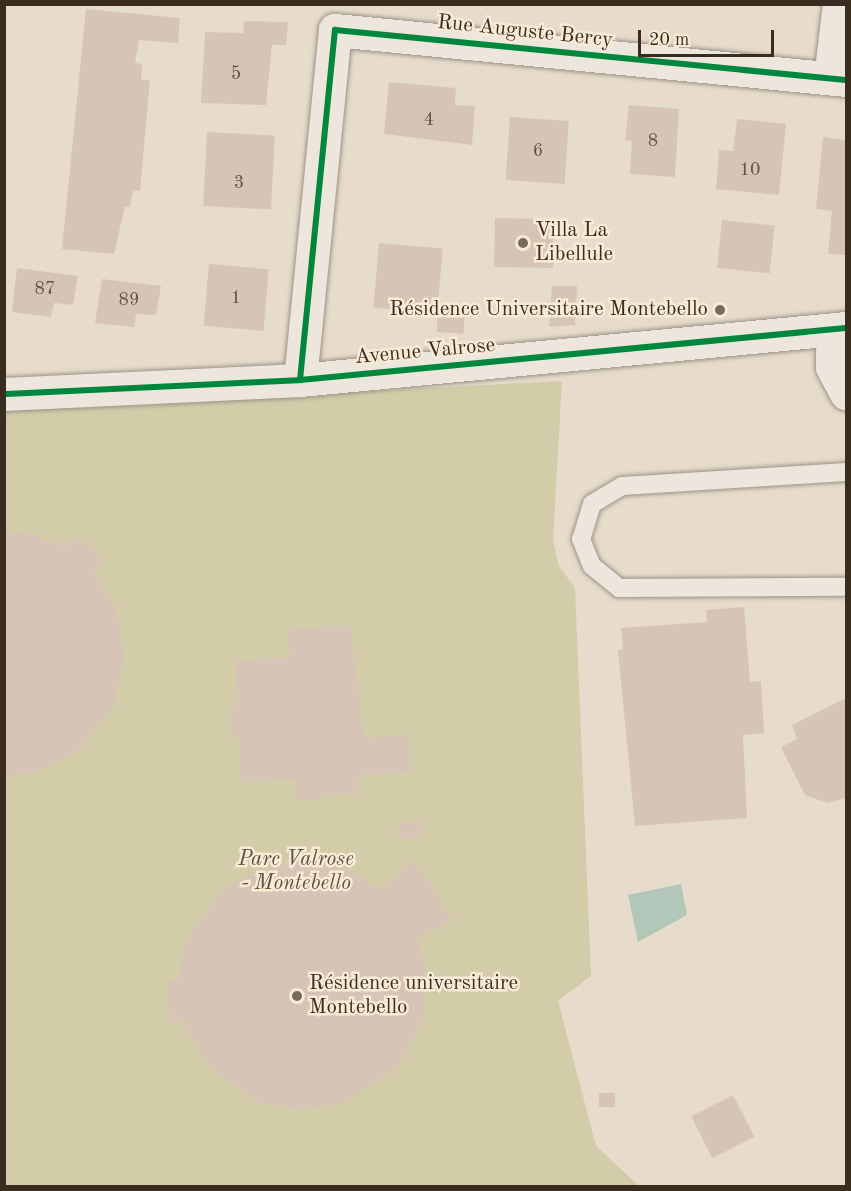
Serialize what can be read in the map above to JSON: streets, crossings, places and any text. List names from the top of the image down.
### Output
{
  "streets": {
    "street": ["Rue Auguste Bercy", "Avenue Valrose"]
  },
  "crossings": [
    ["Rue Auguste Bercy", "Avenue Valrose"]
  ],
  "parks": ["Parc Valrose - Montebello"],
  "places": ["Villa La Libellule", "Résidence Universitaire Montebello", "Résidence universitaire Montebello"],
  "house_numbers": [
    "5",
    "4",
    "8",
    "6",
    "10",
    "3",
    "87",
    "1",
    "89"
  ],
  "scale_bar": "20 m"
}
